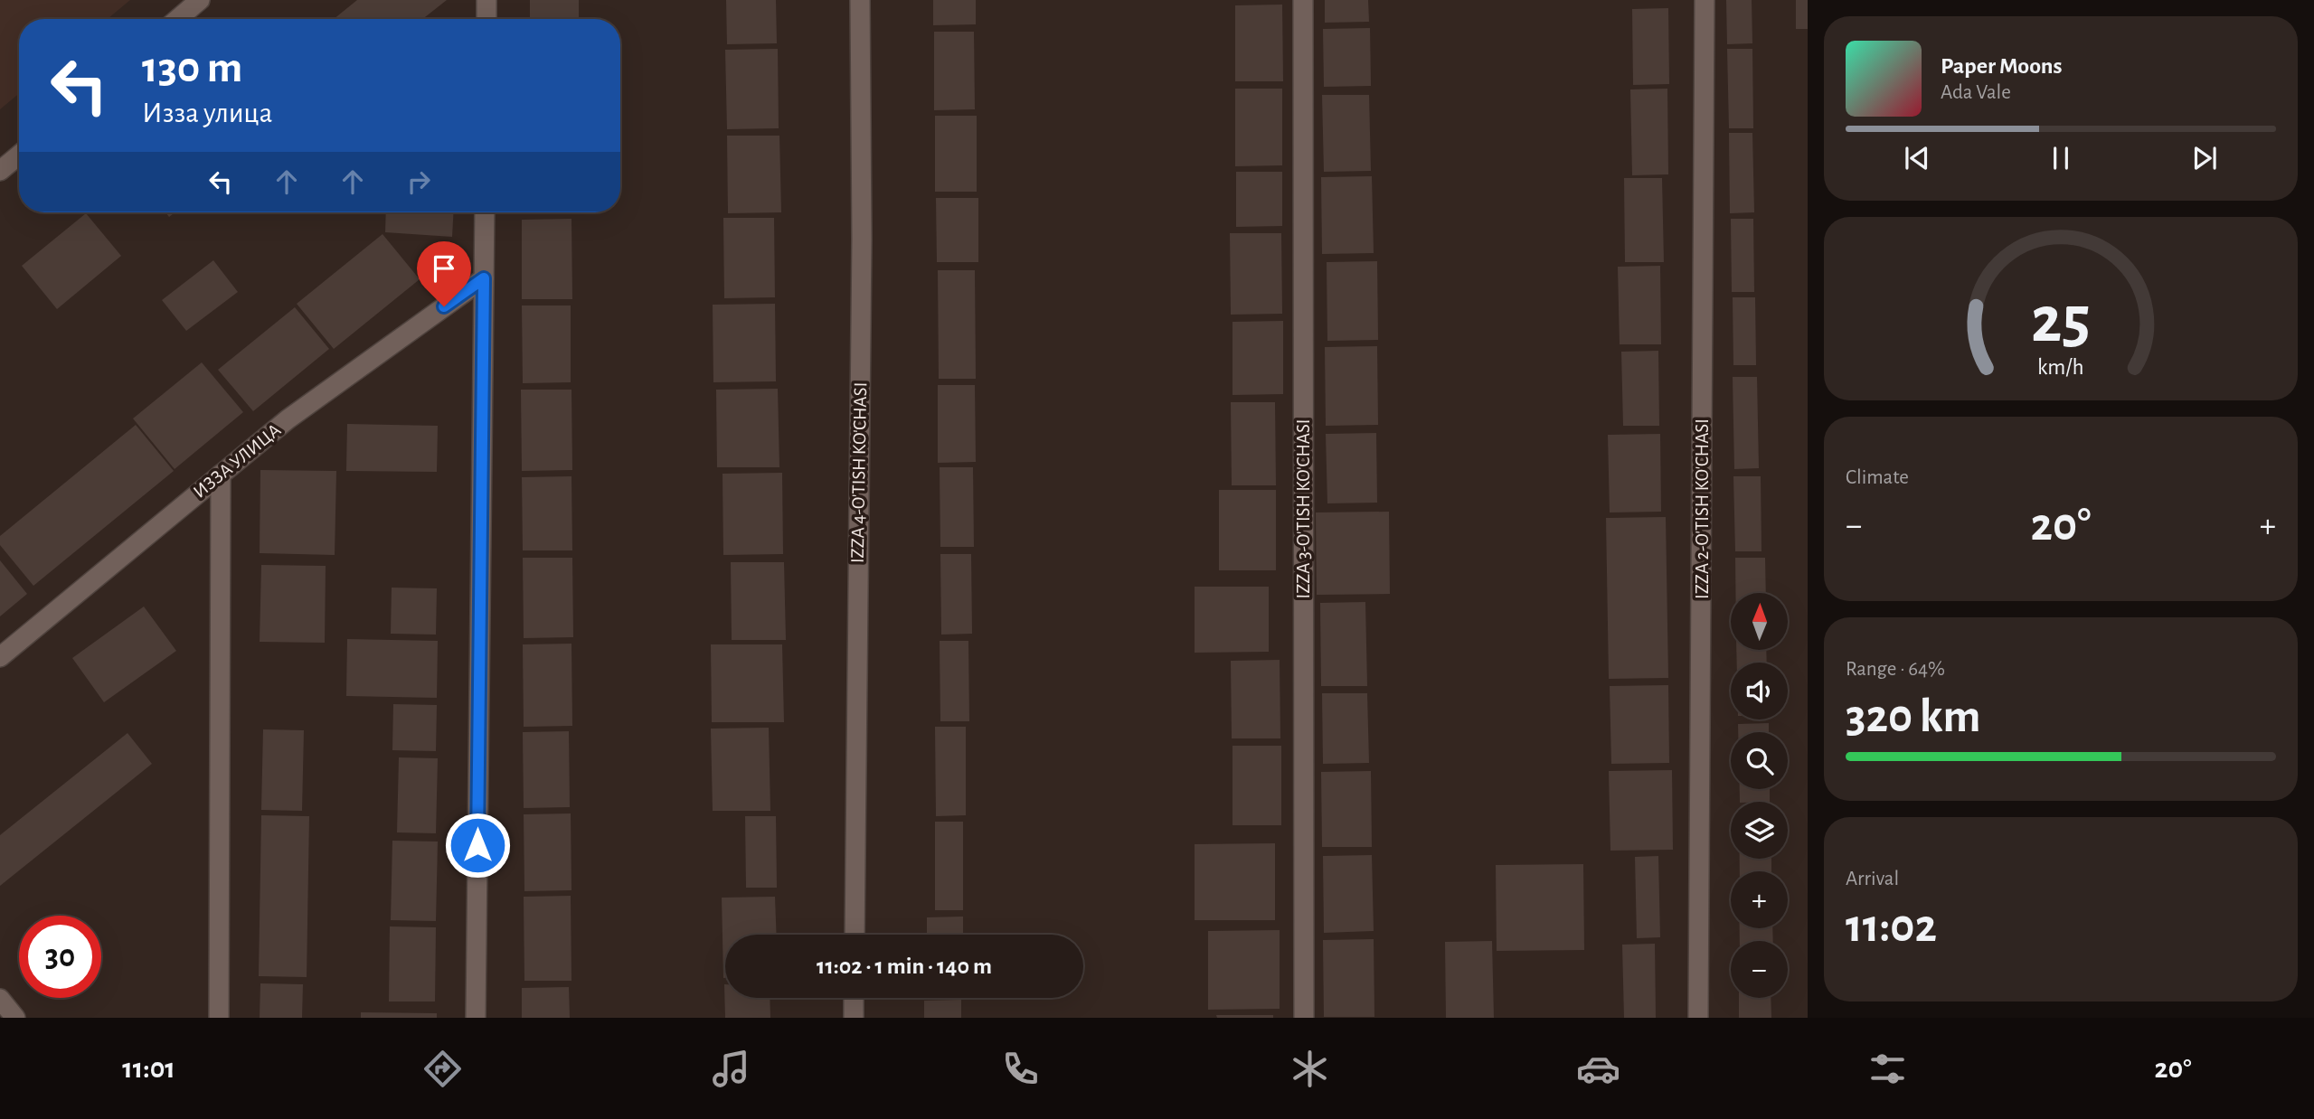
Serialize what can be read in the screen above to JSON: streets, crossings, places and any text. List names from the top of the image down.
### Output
{
  "streets": {
    "street": [
      "ИЗЗА УЛИЦА",
      "IZZA 4-O'TISH KO'CHASI",
      "IZZA 3-O'TISH KO'CHASI",
      "IZZA 2-O'TISH KO'CHASI"
    ]
  },
  "north": "top",
  "page": {
    "turn": ["130 m", "Изза улица"],
    "song": ["Paper Moons", "Ada Vale"],
    "tile": [
      "Climate",
      ["Range · 64%", "320 km"],
      ["Arrival", "11:02"]
    ],
    "heat": ["−", "20°", "+"],
    "map_buttons": ["+", "−"],
    "limit": "30",
    "trip": "11:02 · 1 min · 140 m",
    "tabs": ["11:01", "20°"],
    "gauge": ["25", "km/h"]
  }
}
